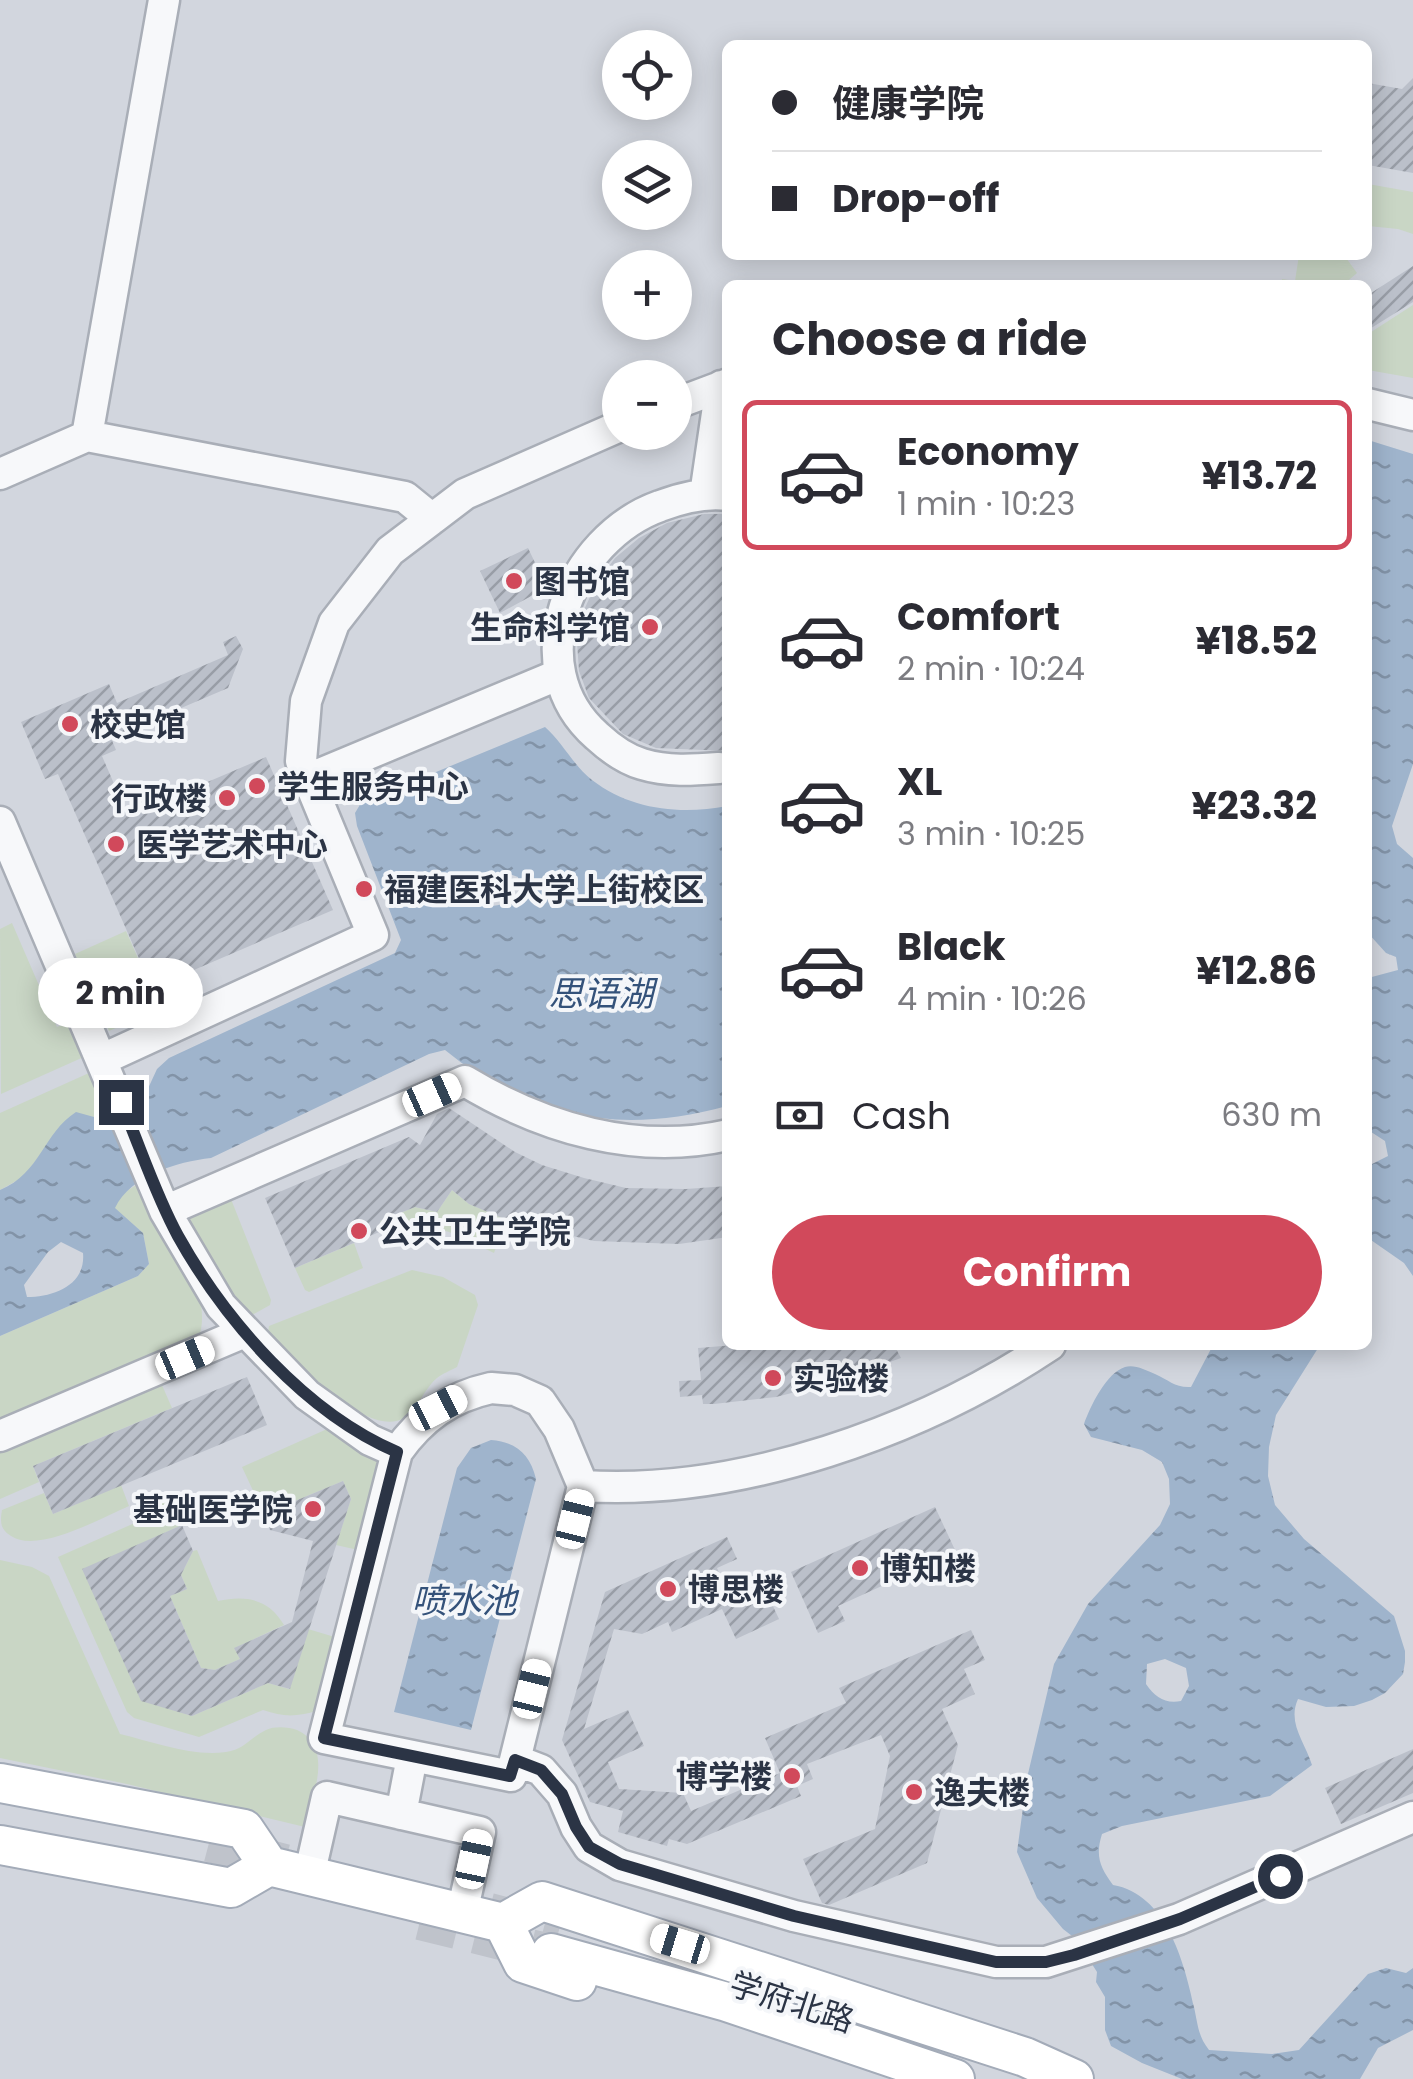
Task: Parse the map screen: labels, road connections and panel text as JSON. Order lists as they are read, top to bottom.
{
  "streets": {
    "main road": ["学府北路"]
  },
  "water": ["思语湖", "喷水池"],
  "places": [
    "图书馆",
    "生命科学馆",
    "校史馆",
    "学生服务中心",
    "行政楼",
    "医学艺术中心",
    "福建医科大学上街校区",
    "公共卫生学院",
    "实验楼",
    "基础医学院",
    "博知楼",
    "博思楼",
    "博学楼",
    "逸夫楼"
  ],
  "page": {
    "map_buttons": ["+", "−"],
    "banner": ["健康学院", "Drop-off"],
    "heading": "Choose a ride",
    "list": [
      {
        "name": "Economy",
        "note": "1 min · 10:23",
        "value": "¥13.72"
      },
      {
        "name": "Comfort",
        "note": "2 min · 10:24",
        "value": "¥18.52"
      },
      {
        "name": "XL",
        "note": "3 min · 10:25",
        "value": "¥23.32"
      },
      {
        "name": "Black",
        "note": "4 min · 10:26",
        "value": "¥12.86"
      }
    ],
    "bubble": "2 min",
    "pay": ["Cash", "630 m"],
    "buttons": "Confirm"
  }
}
